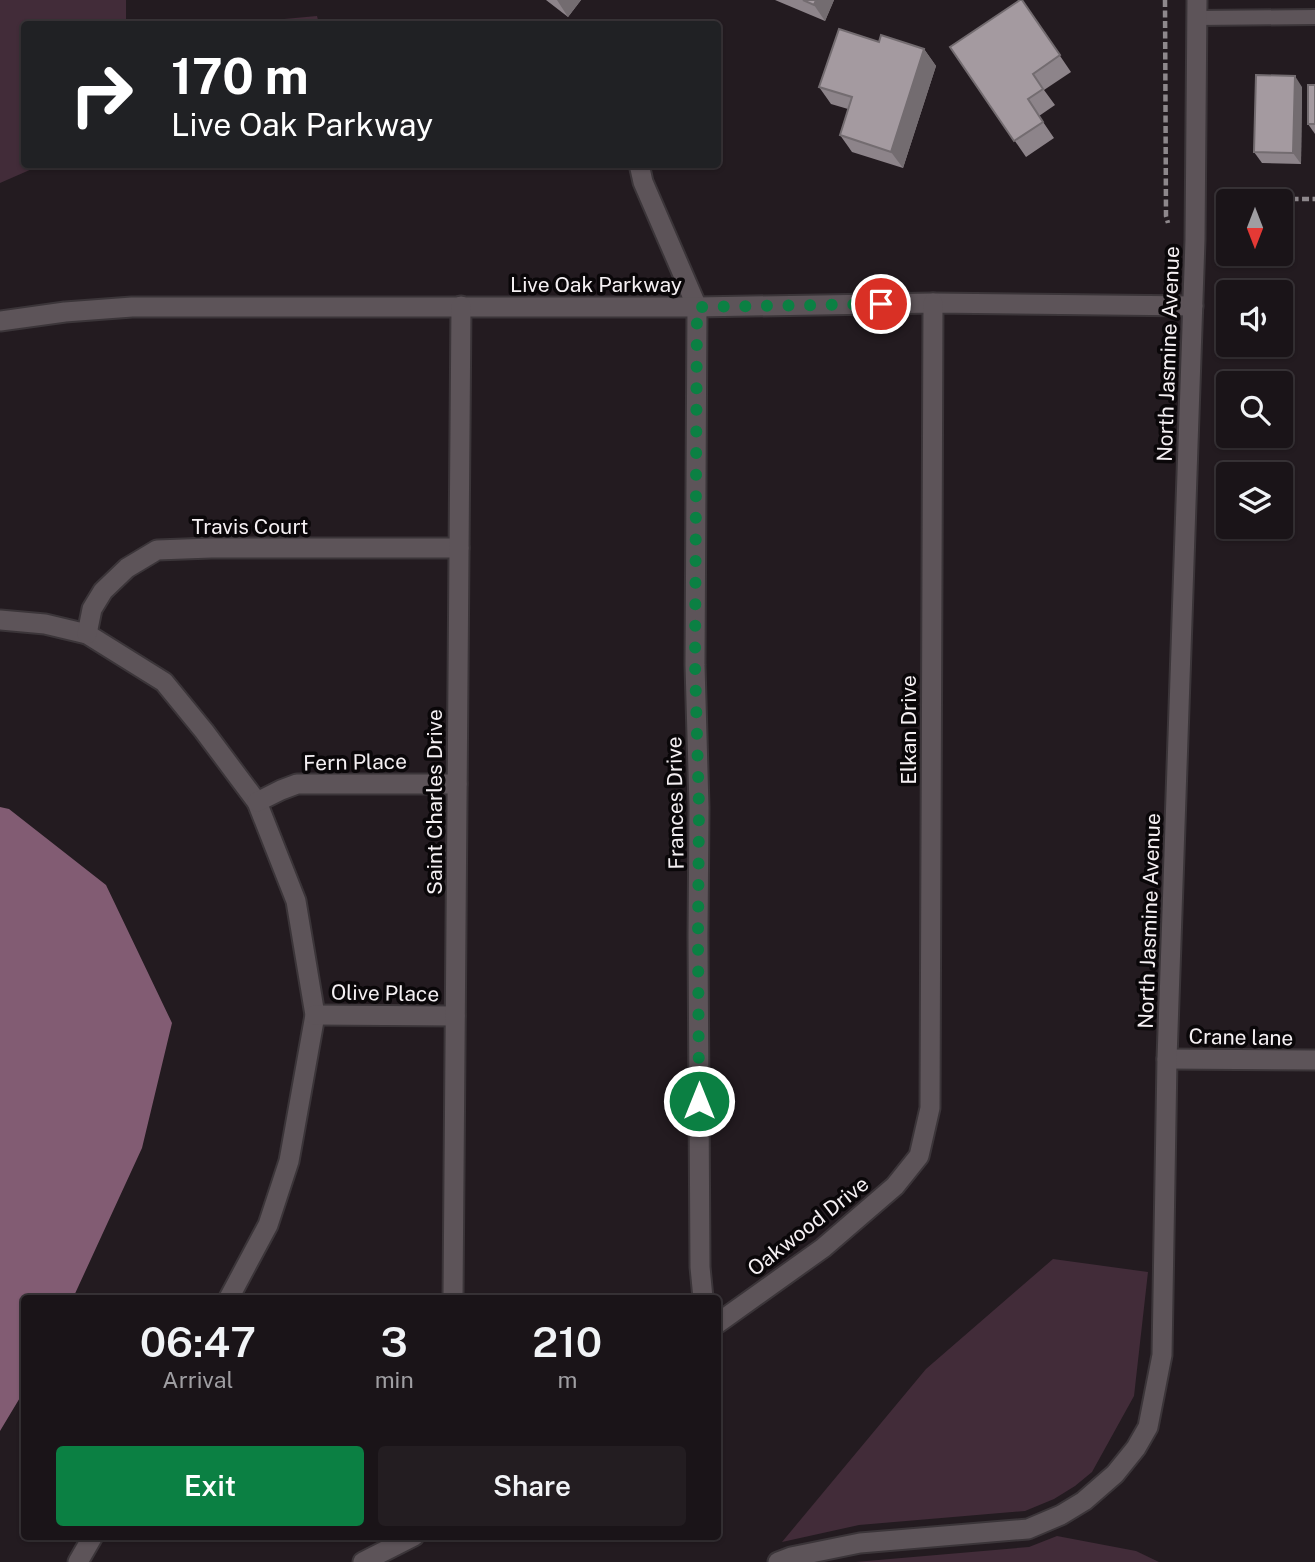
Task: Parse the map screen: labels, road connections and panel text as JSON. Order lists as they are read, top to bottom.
{
  "streets": {
    "street": [
      "Live Oak Parkway",
      "North Jasmine Avenue",
      "Travis Court",
      "Elkan Drive",
      "Fern Place",
      "Saint Charles Drive",
      "Frances Drive",
      "Olive Place",
      "Crane lane",
      "Oakwood Drive"
    ]
  },
  "crossings": [
    ["Live Oak Parkway", "North Jasmine Avenue"],
    ["Live Oak Parkway", "Elkan Drive"],
    ["Live Oak Parkway", "Saint Charles Drive"],
    ["Live Oak Parkway", "Frances Drive"],
    ["North Jasmine Avenue", "Crane lane"],
    ["Travis Court", "Saint Charles Drive"],
    ["Elkan Drive", "Oakwood Drive"],
    ["Fern Place", "Saint Charles Drive"],
    ["Saint Charles Drive", "Olive Place"]
  ],
  "north": "bottom",
  "page": {
    "turn": ["170 m", "Live Oak Parkway"],
    "eta": [
      "06:47",
      "Arrival",
      "3",
      "min",
      "210",
      "m"
    ],
    "buttons": ["Exit", "Share"]
  }
}
